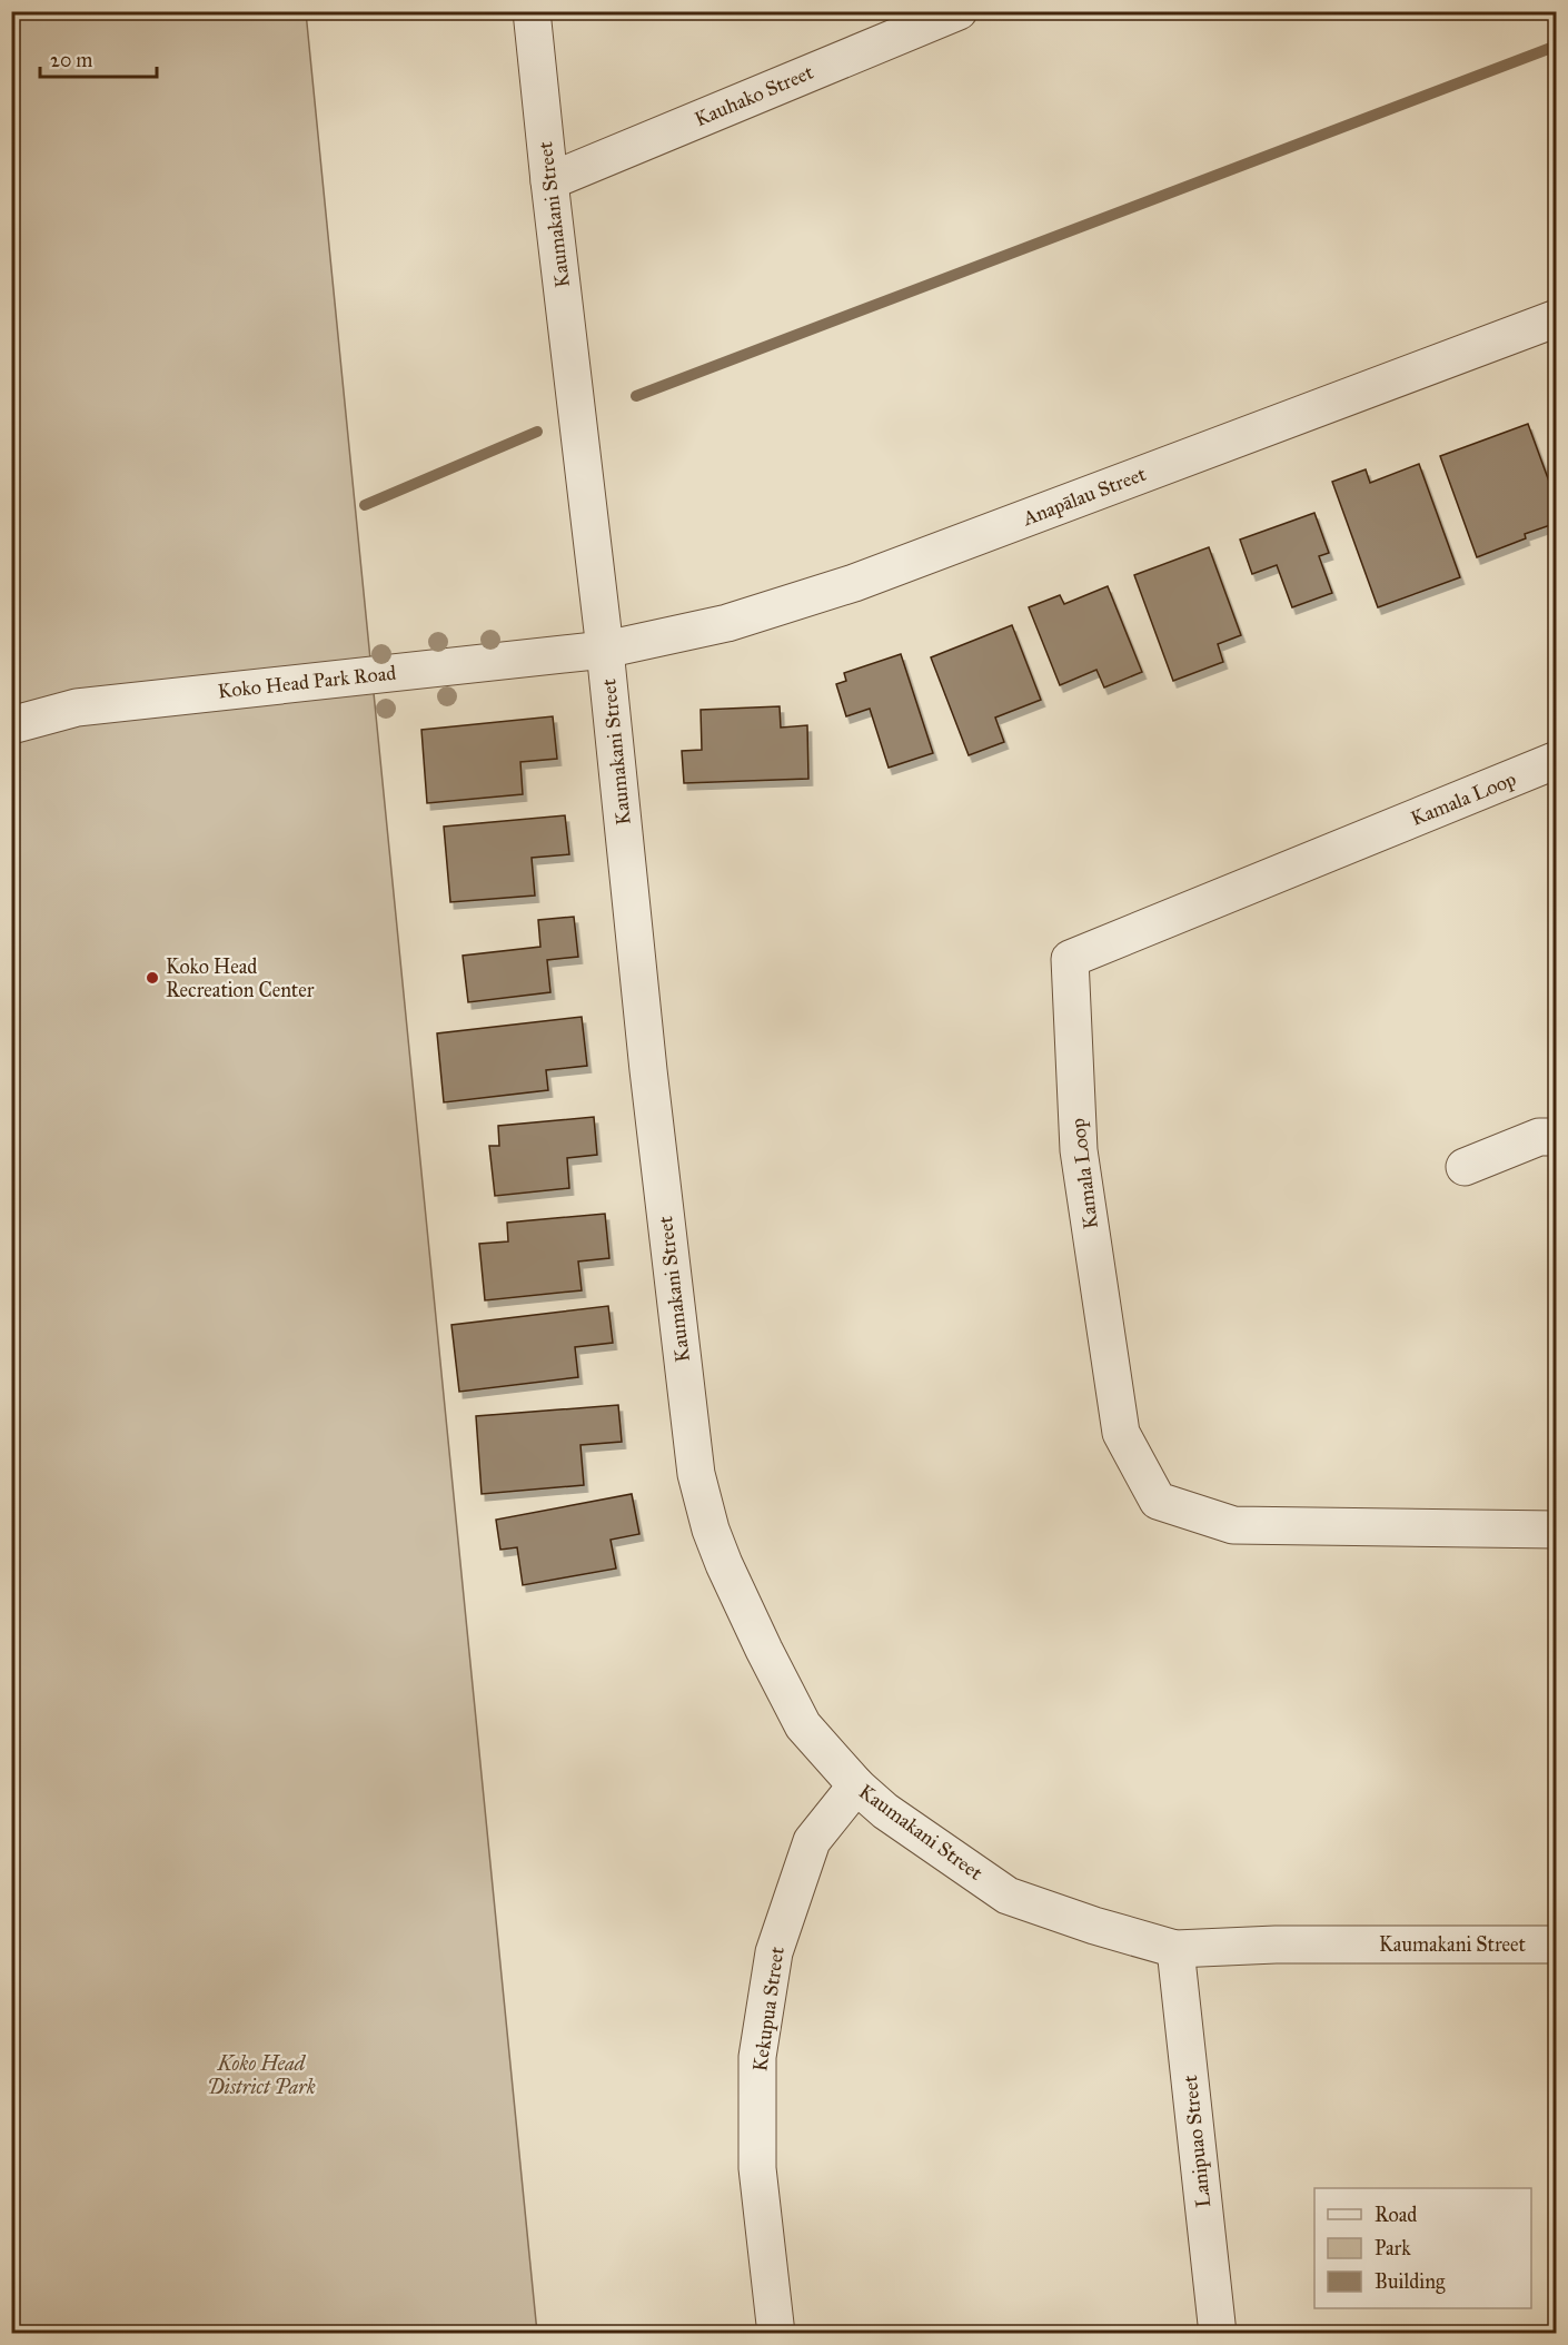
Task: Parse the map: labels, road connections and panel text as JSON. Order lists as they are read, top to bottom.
{
  "streets": {
    "street": [
      "Kauhako Street",
      "Kaumakani Street",
      "Anapālau Street",
      "Koko Head Park Road",
      "Kamala Loop",
      "Kekupua Street",
      "Lanipuao Street"
    ]
  },
  "crossings": [
    ["Kauhako Street", "Kaumakani Street"],
    ["Kaumakani Street", "Anapālau Street"],
    ["Kaumakani Street", "Koko Head Park Road"],
    ["Kaumakani Street", "Kekupua Street"],
    ["Kaumakani Street", "Lanipuao Street"],
    ["Anapālau Street", "Koko Head Park Road"]
  ],
  "parks": ["Koko Head District Park"],
  "places": ["Koko Head Recreation Center"],
  "legend": ["Road", "Park", "Building"],
  "scale_bar": "20 m"
}
